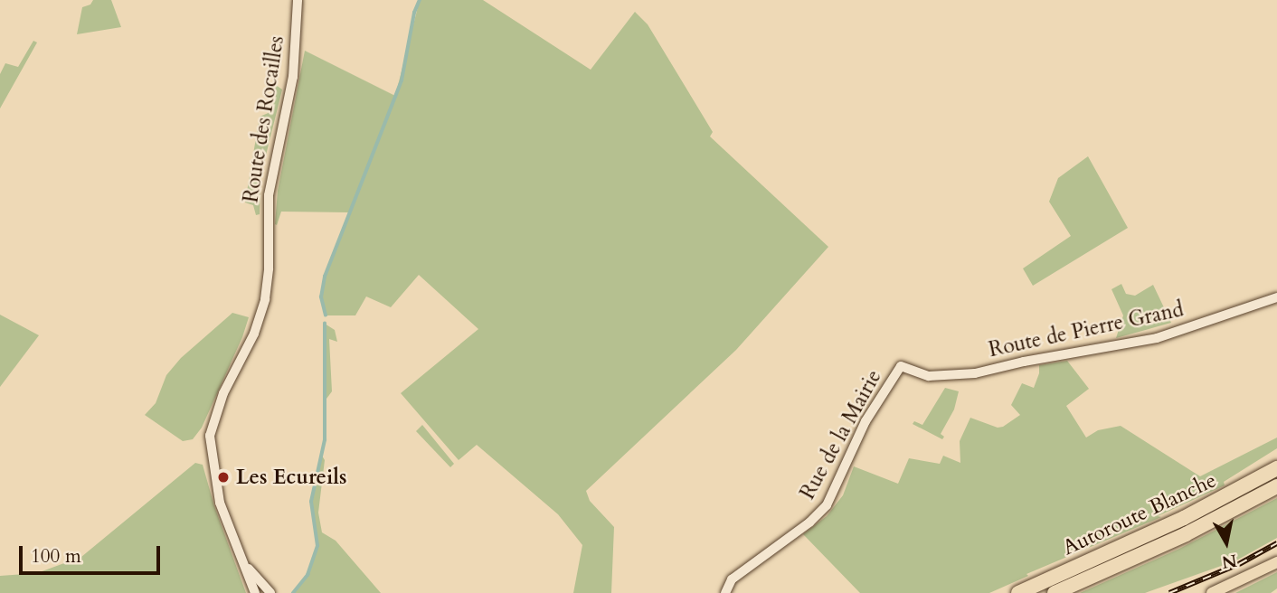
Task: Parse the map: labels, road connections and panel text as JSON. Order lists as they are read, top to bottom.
{
  "streets": {
    "highway": ["Autoroute Blanche"],
    "street": ["Route des Rocailles", "Route de Pierre Grand", "Rue de la Mairie"]
  },
  "crossings": [
    ["Route de Pierre Grand", "Rue de la Mairie"]
  ],
  "places": ["Les Ecureils"],
  "scale_bar": "100 m",
  "north": "bottom"
}
